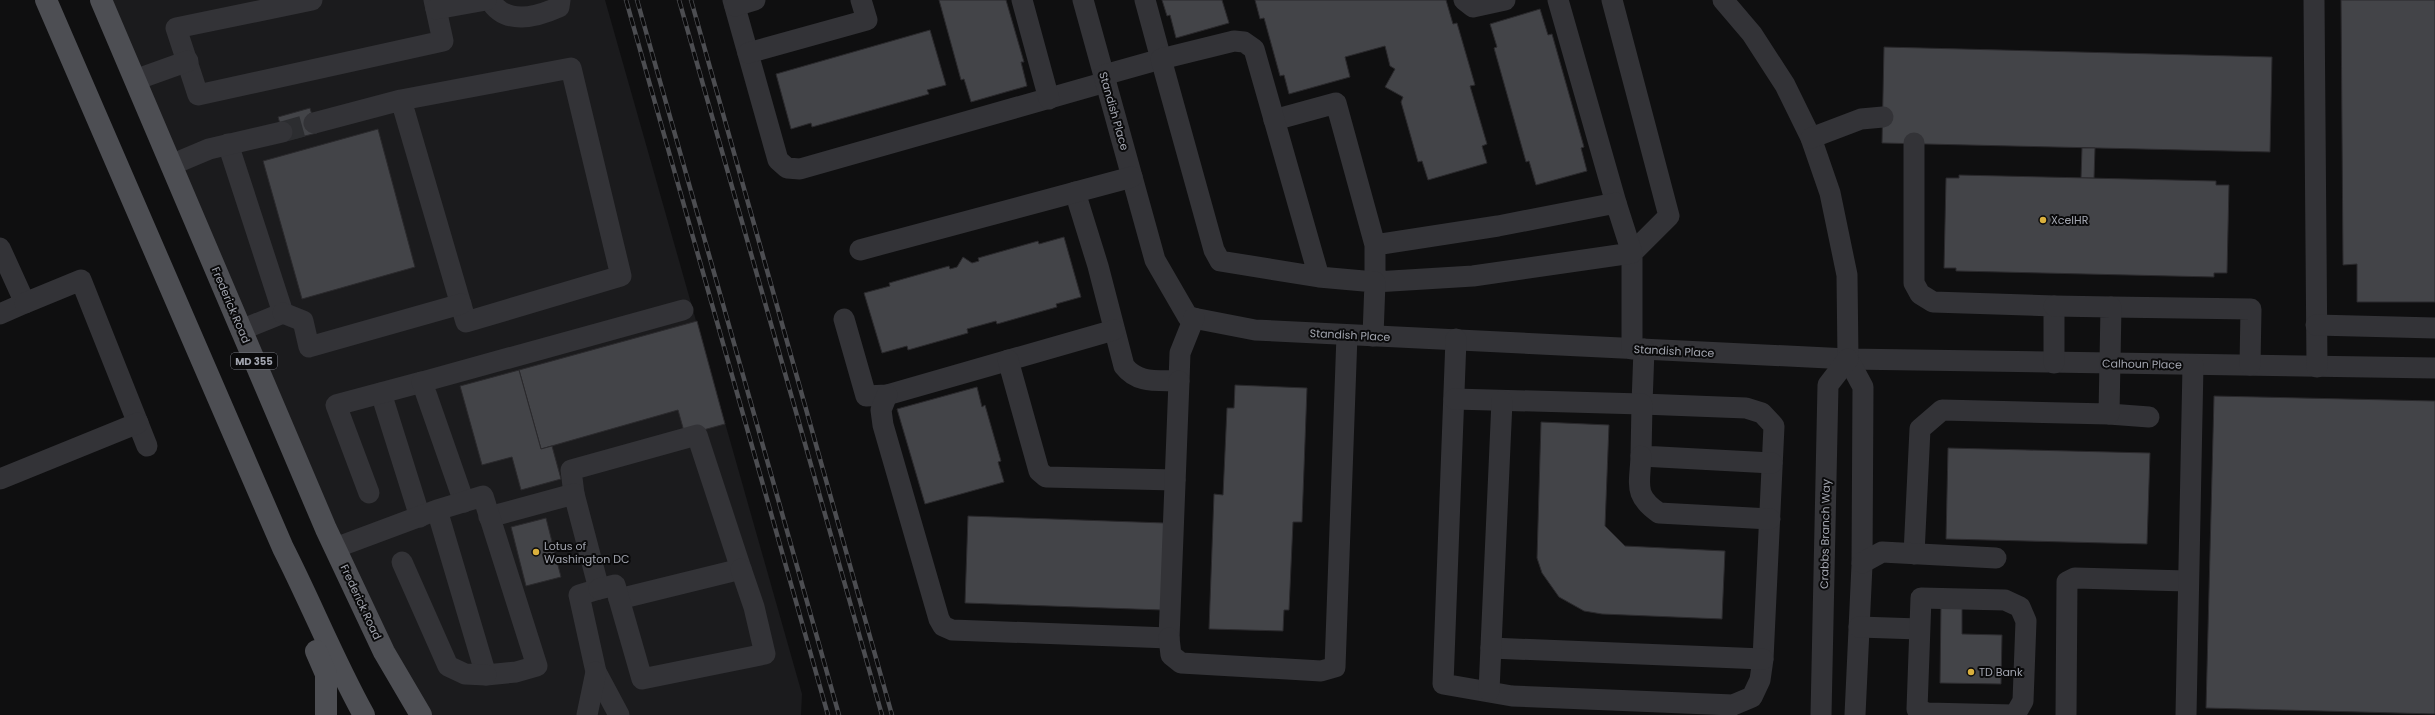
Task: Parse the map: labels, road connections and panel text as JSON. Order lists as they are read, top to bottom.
{
  "streets": {
    "main road": ["Frederick Road", "MD 355"],
    "street": ["Standish Place", "Calhoun Place", "Crabbs Branch Way"]
  },
  "crossings": [
    ["Standish Place", "Calhoun Place"],
    ["Standish Place", "Crabbs Branch Way"],
    ["Calhoun Place", "Crabbs Branch Way"]
  ],
  "places": ["XcelHR", "Lotus of Washington DC", "TD Bank"]
}
